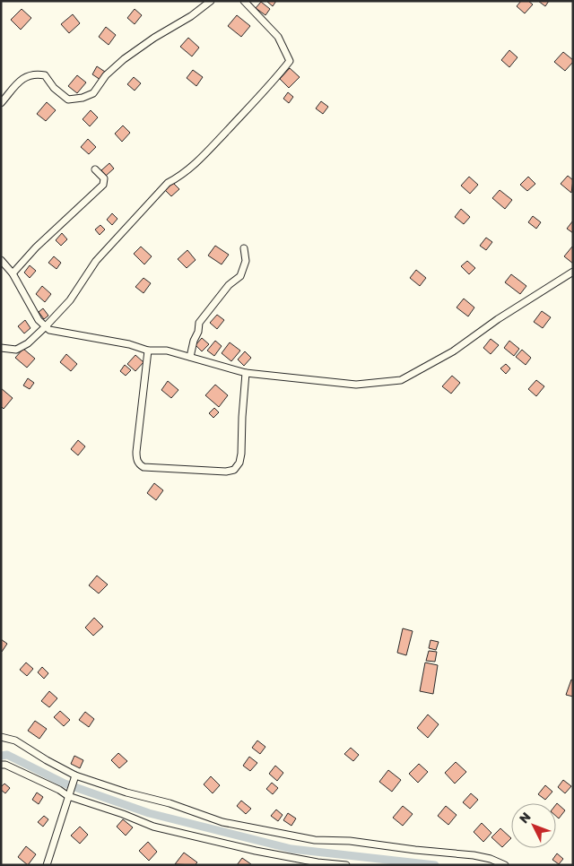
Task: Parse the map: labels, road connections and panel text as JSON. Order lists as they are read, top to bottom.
{
  "north": "top left"
}
